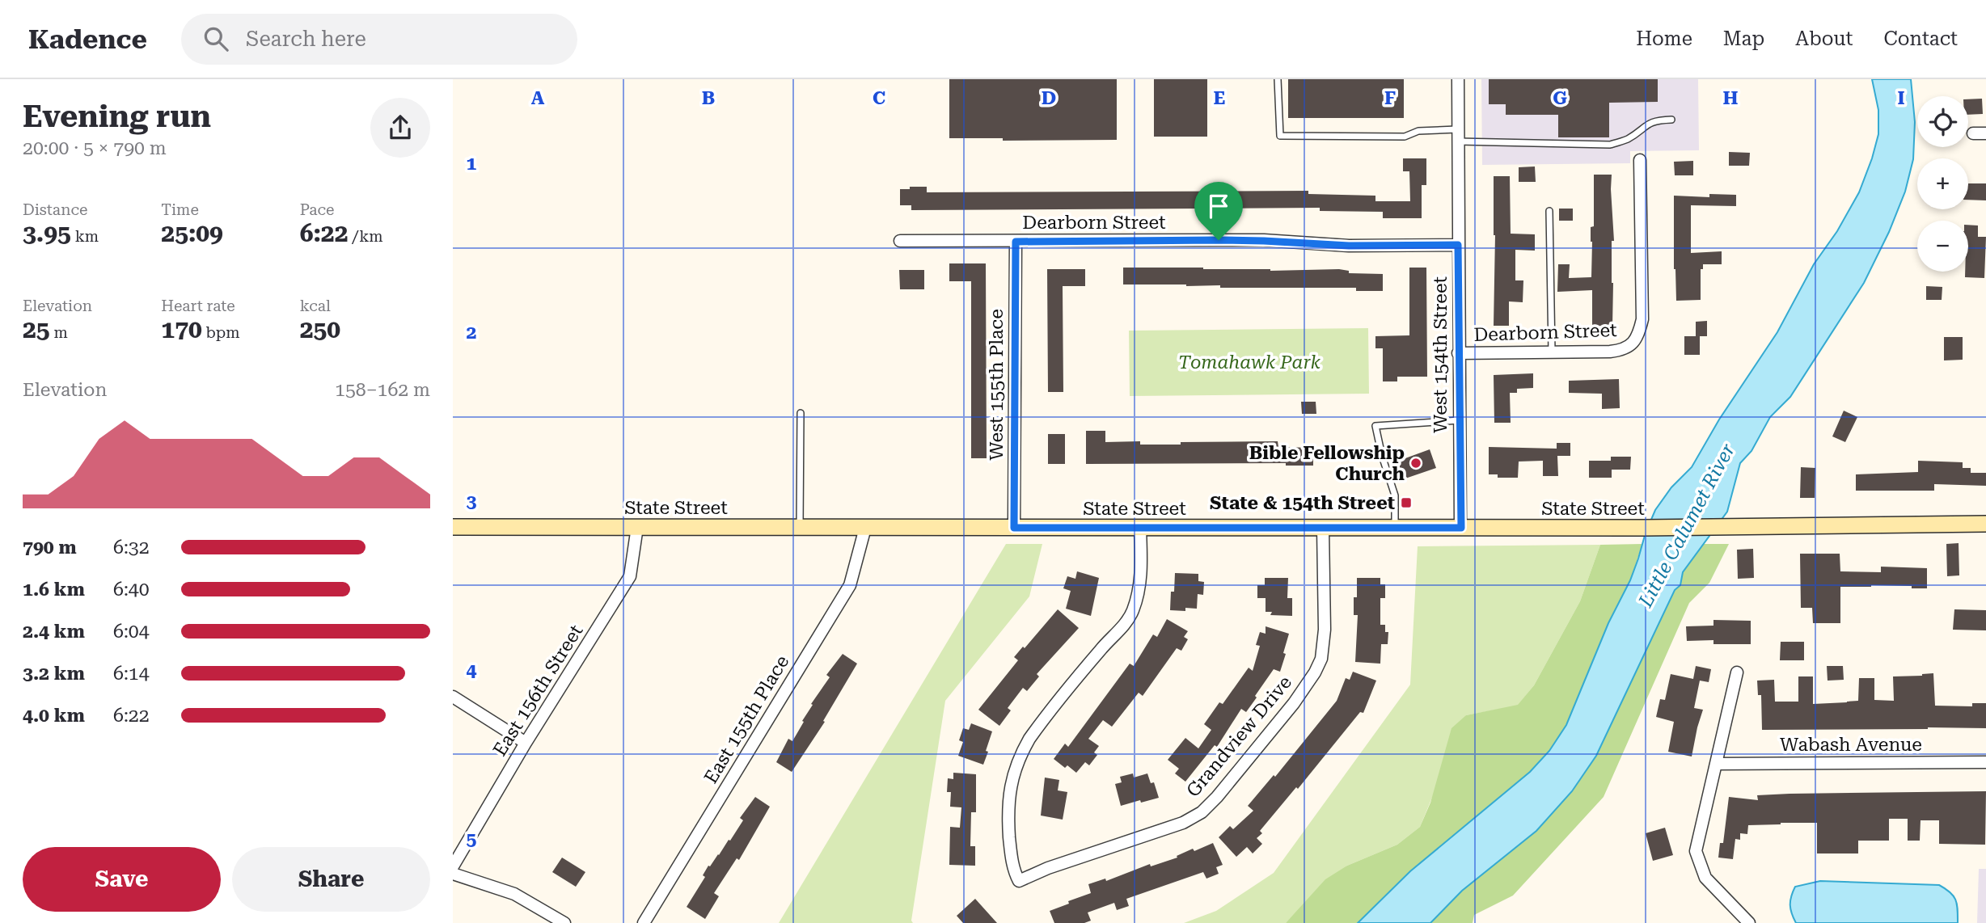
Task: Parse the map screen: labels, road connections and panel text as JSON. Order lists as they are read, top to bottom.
{
  "streets": {
    "main road": ["State Street"],
    "street": [
      "Dearborn Street",
      "West 154th Street",
      "West 155th Place",
      "East 156th Street",
      "East 155th Place",
      "Grandview Drive",
      "Wabash Avenue"
    ]
  },
  "crossings": [
    ["Dearborn Street", "West 154th Street"],
    ["Dearborn Street", "West 155th Place"],
    ["West 154th Street", "State Street"],
    ["West 155th Place", "State Street"],
    ["State Street", "East 156th Street"],
    ["State Street", "East 155th Place"],
    ["State Street", "Grandview Drive"]
  ],
  "water": ["Little Calumet River"],
  "parks": ["Tomahawk Park"],
  "places": {
    "other": ["Bible Fellowship Church"],
    "transit": ["State & 154th Street"]
  },
  "page": {
    "header": "Kadence",
    "search": "Search here",
    "nav": [
      "Home",
      "Map",
      "About",
      "Contact"
    ],
    "heading": ["Evening run", "20:00 · 5 × 790 m"],
    "map_buttons": ["+", "−"],
    "stats": [
      ["Distance", "3.95 km"],
      ["Time", "25:09"],
      ["Pace", "6:22 /km"],
      ["Elevation", "25 m"],
      ["Heart rate", "170 bpm"],
      ["kcal", "250"]
    ],
    "chart": ["Elevation", "158–162 m"],
    "list": [
      {
        "name": "790 m",
        "note": "6:32"
      },
      {
        "name": "1.6 km",
        "note": "6:40"
      },
      {
        "name": "2.4 km",
        "note": "6:04"
      },
      {
        "name": "3.2 km",
        "note": "6:14"
      },
      {
        "name": "4.0 km",
        "note": "6:22"
      }
    ],
    "buttons": ["Save", "Share"]
  },
  "grid": {
    "columns": [
      "A",
      "B",
      "C",
      "D",
      "E",
      "F",
      "G",
      "H",
      "I"
    ],
    "rows": [
      "1",
      "2",
      "3",
      "4",
      "5"
    ]
  }
}
